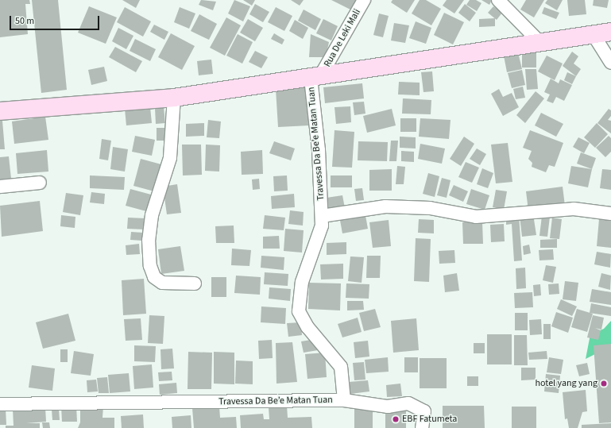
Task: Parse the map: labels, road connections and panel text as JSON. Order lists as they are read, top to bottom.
{
  "streets": {
    "street": ["Rua De Leki Mali", "Travessa Da Be’e Matan Tuan"]
  },
  "crossings": [
    ["Rua De Leki Mali", "Travessa Da Be’e Matan Tuan"]
  ],
  "places": ["hotel yang yang", "EBF Fatumeta"],
  "scale_bar": "50 m"
}
